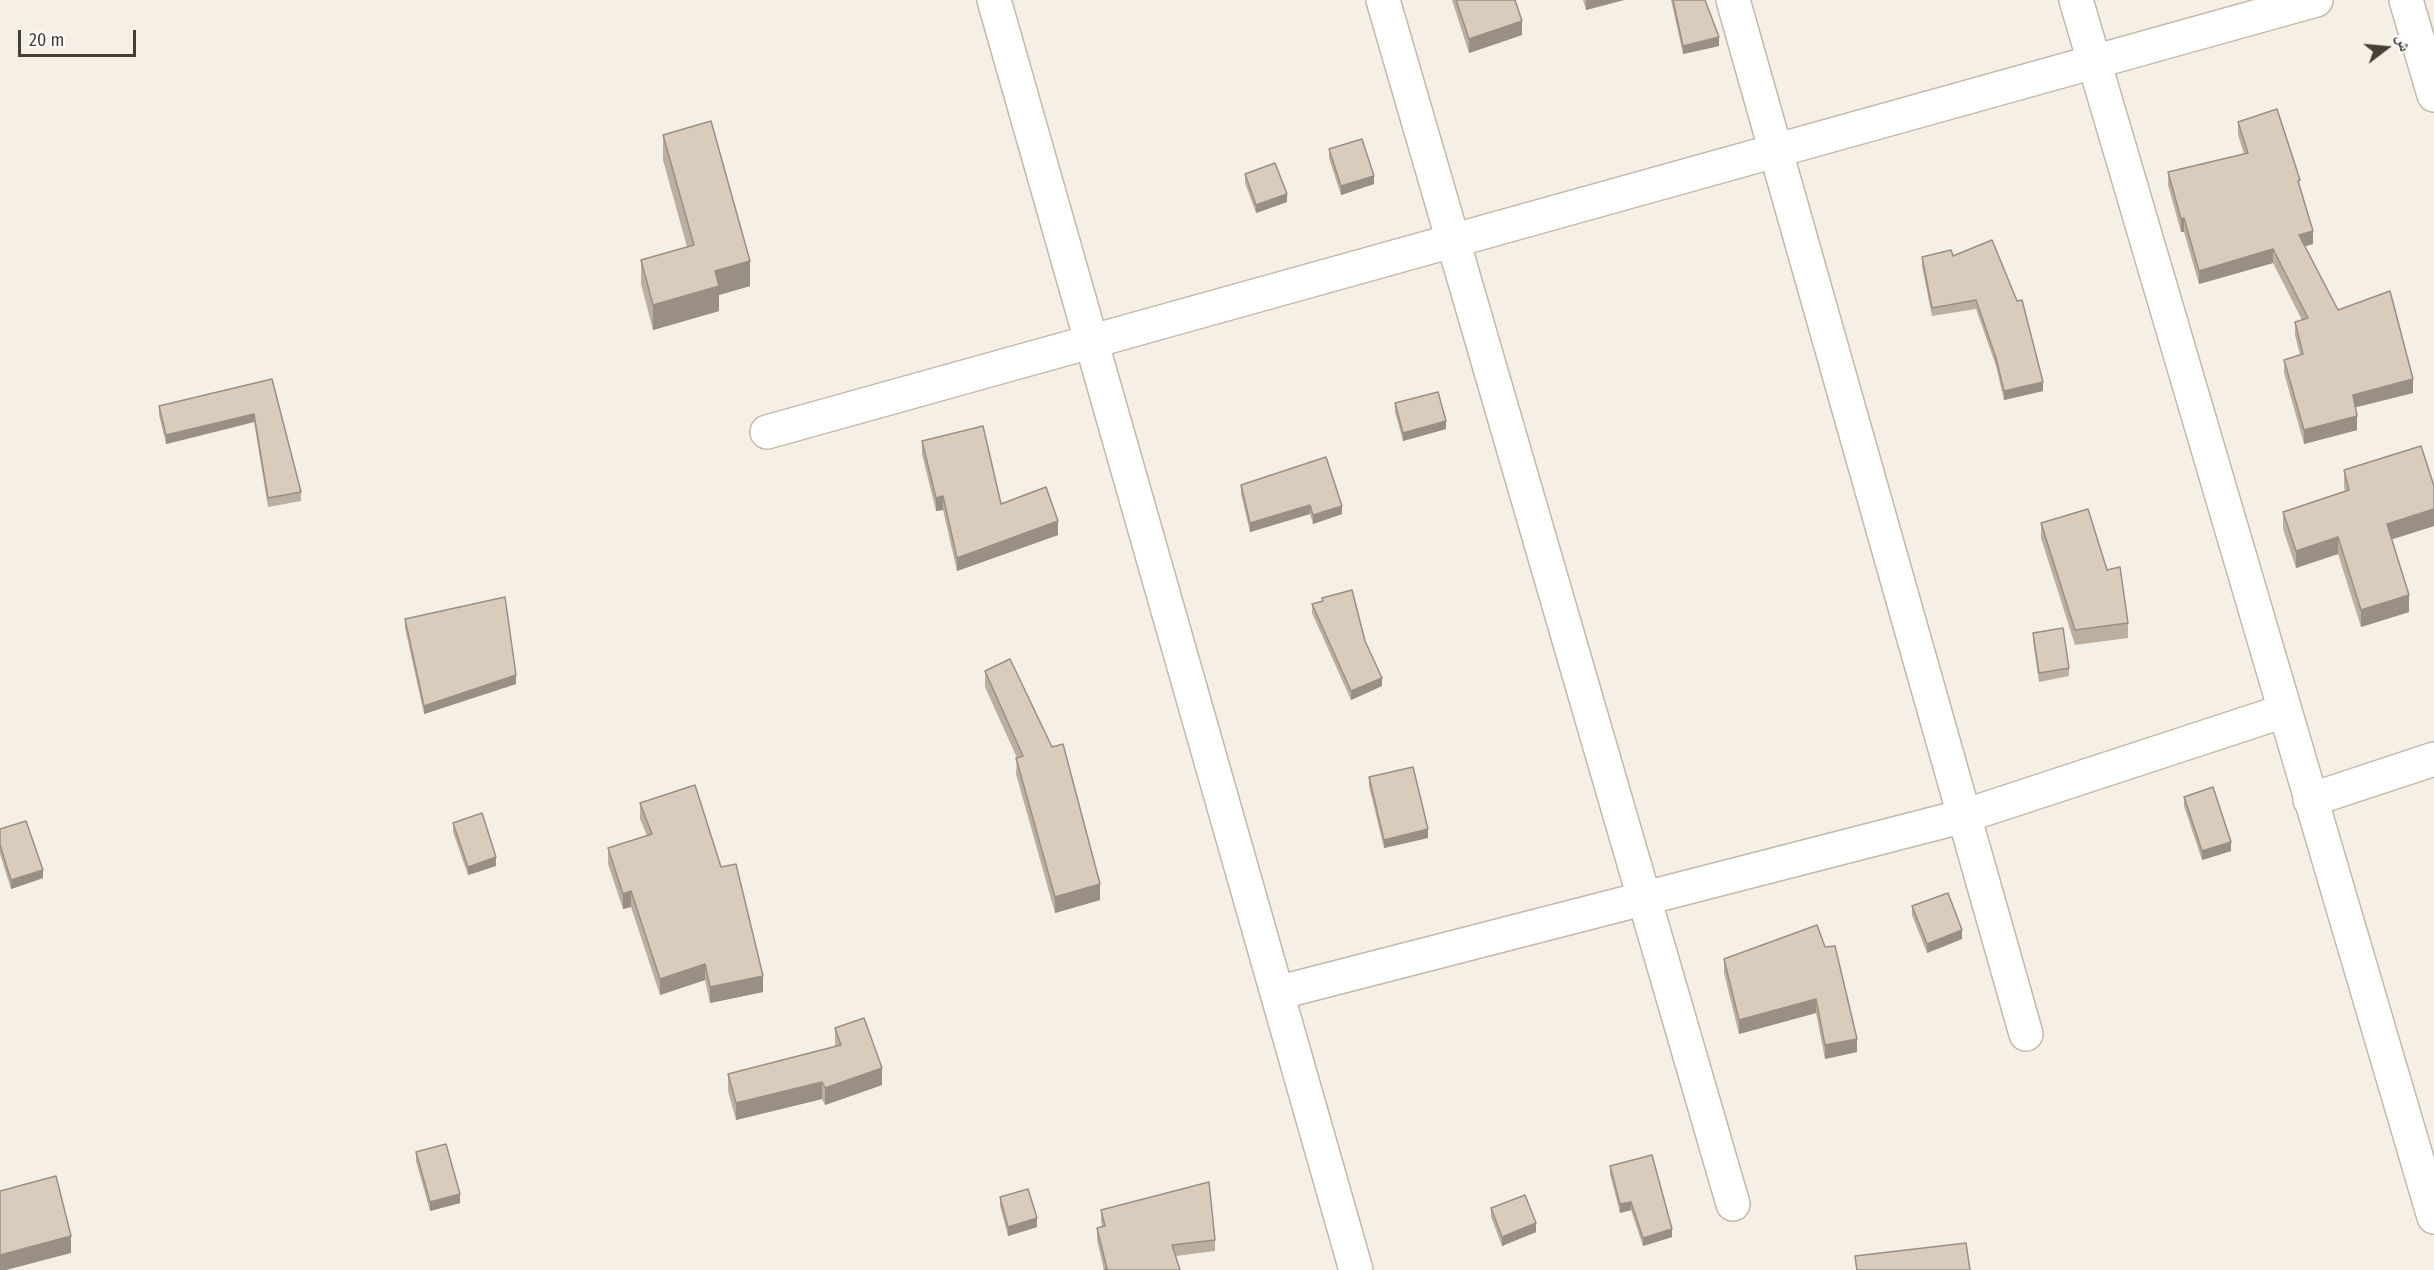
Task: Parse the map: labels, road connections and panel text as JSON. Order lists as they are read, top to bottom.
{
  "scale_bar": "20 m",
  "north": "right"
}
